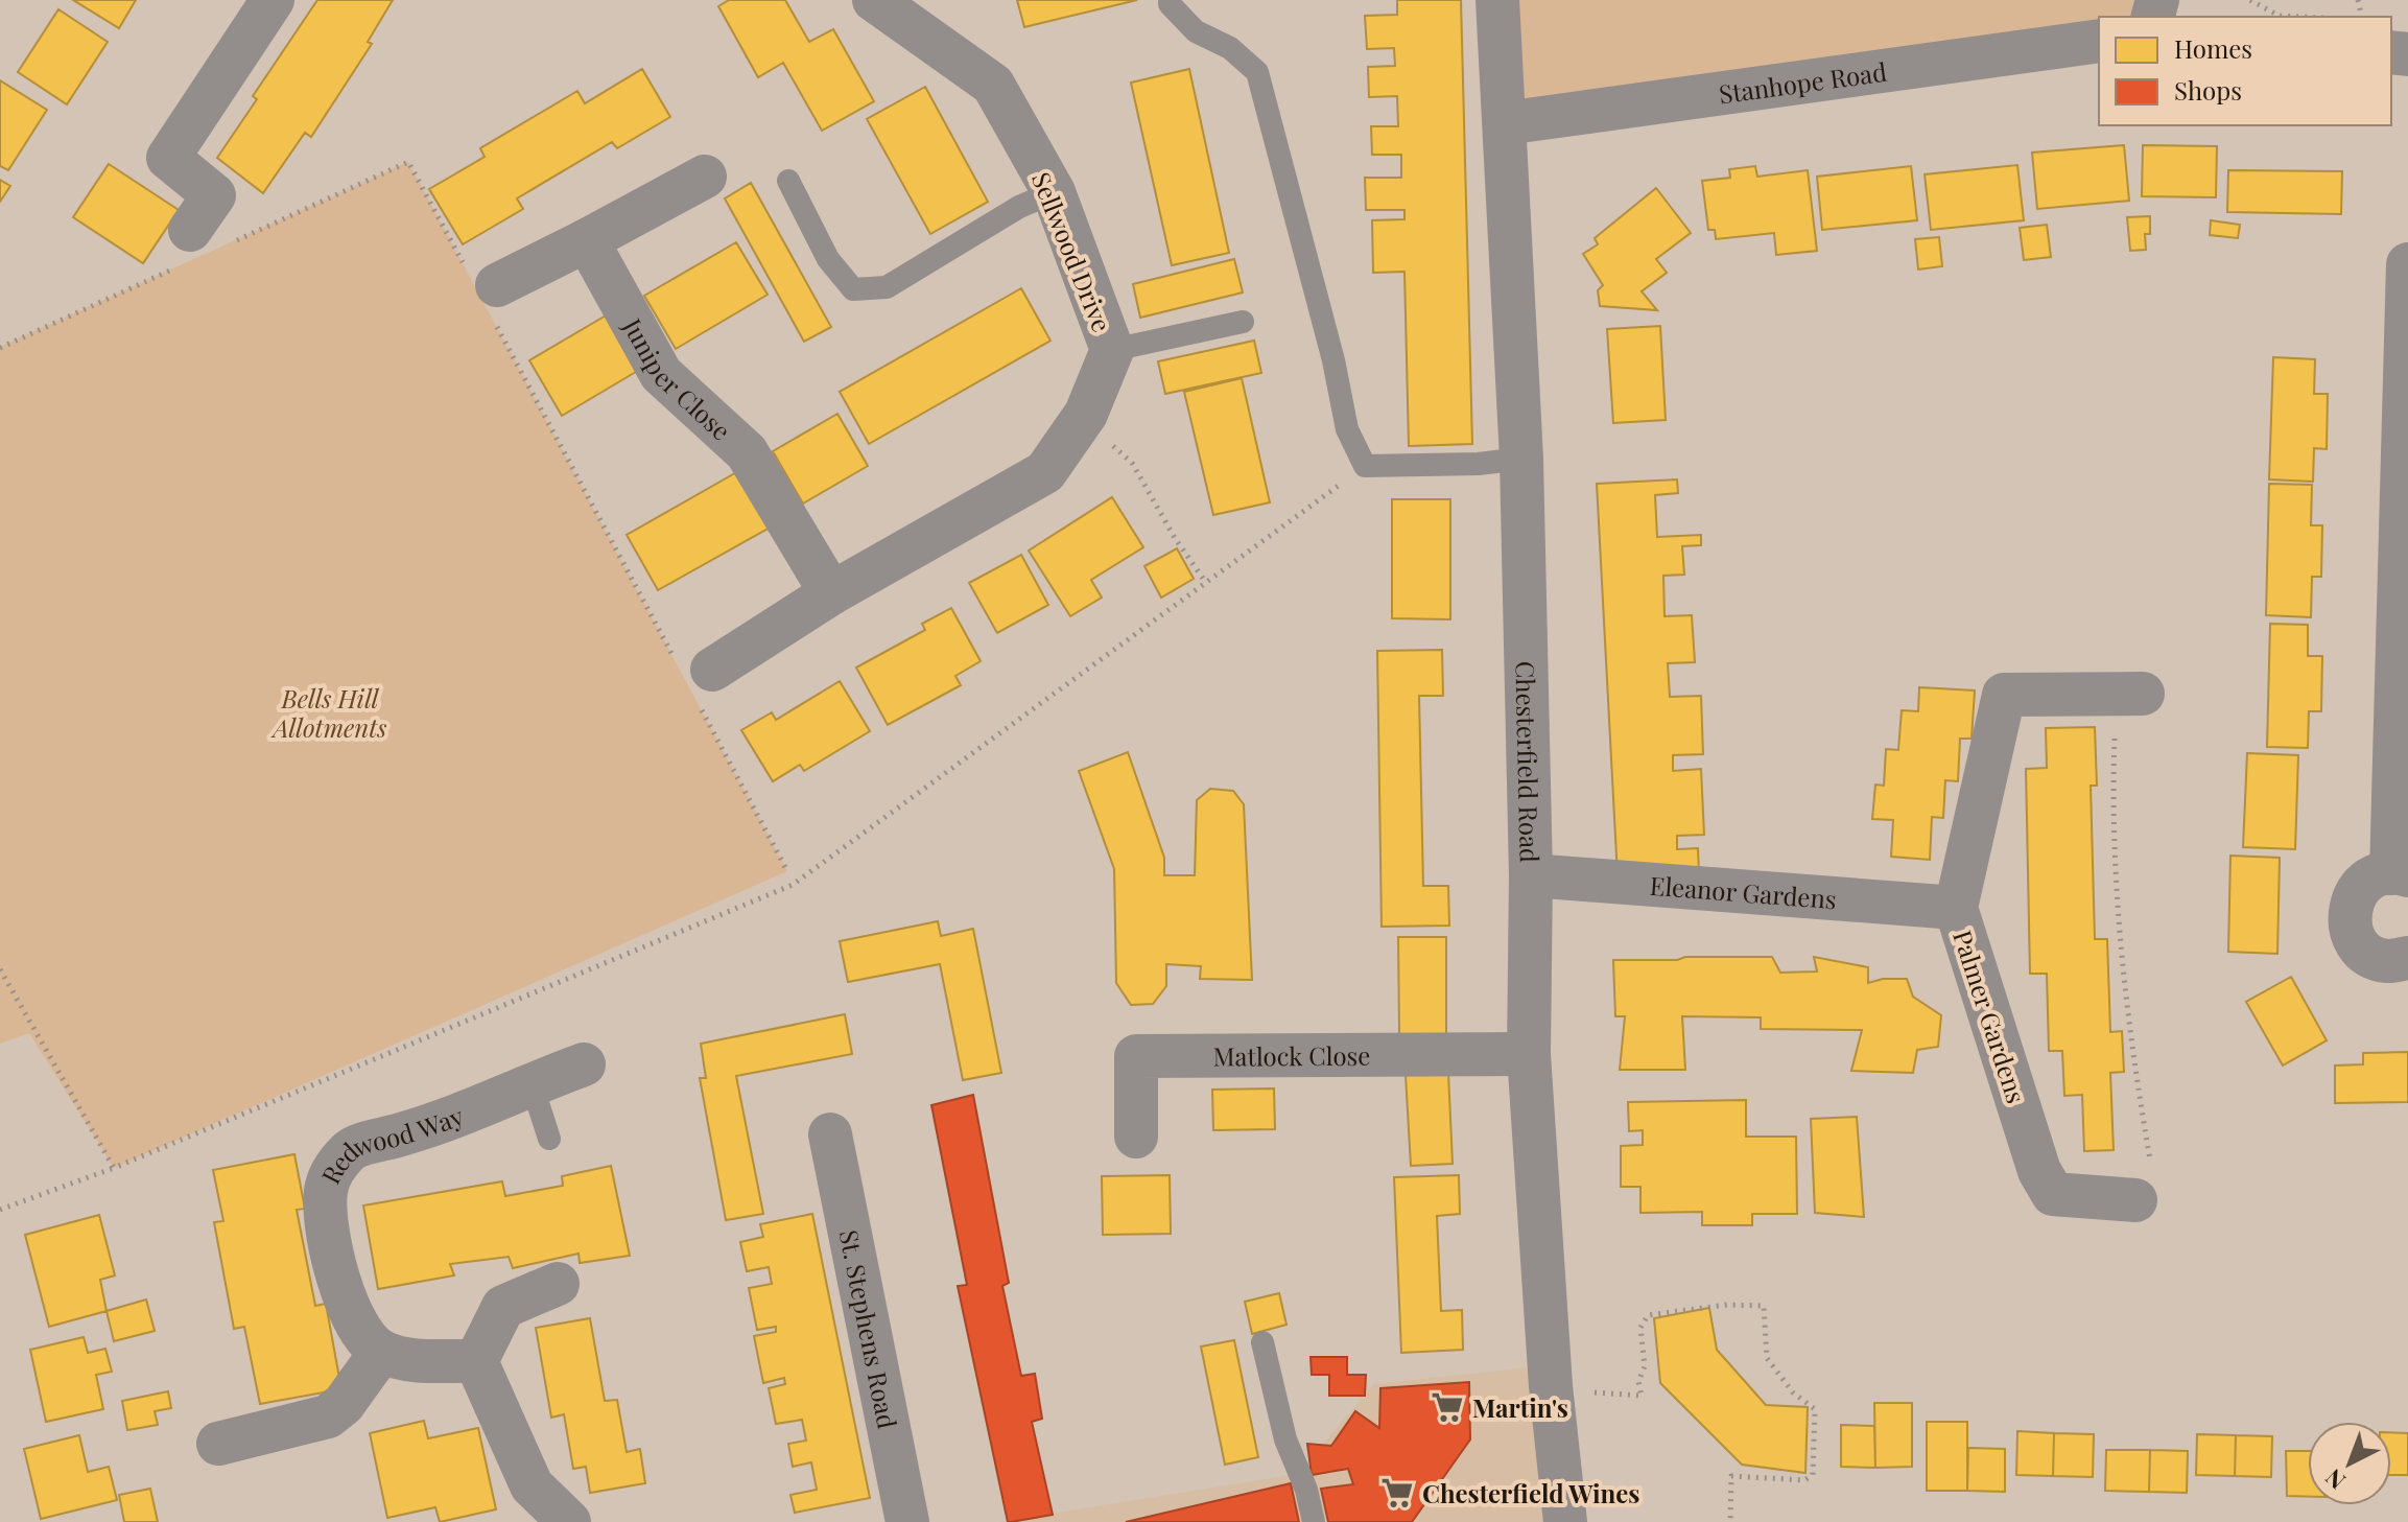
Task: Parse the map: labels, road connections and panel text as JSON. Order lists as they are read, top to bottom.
{
  "streets": {
    "street": [
      "Stanhope Road",
      "Sellwood Drive",
      "Juniper Close",
      "Chesterfield Road",
      "Eleanor Gardens",
      "Palmer Gardens",
      "Matlock Close",
      "Redwood Way",
      "St. Stephens Road"
    ]
  },
  "crossings": [
    ["Stanhope Road", "Chesterfield Road"],
    ["Sellwood Drive", "Juniper Close"],
    ["Chesterfield Road", "Eleanor Gardens"],
    ["Chesterfield Road", "Matlock Close"],
    ["Eleanor Gardens", "Palmer Gardens"]
  ],
  "parks": ["Bells Hill Allotments"],
  "places": {
    "supermarket": ["Martin's", "Chesterfield Wines"]
  },
  "legend": ["Homes", "Shops"],
  "north": "bottom left"
}
